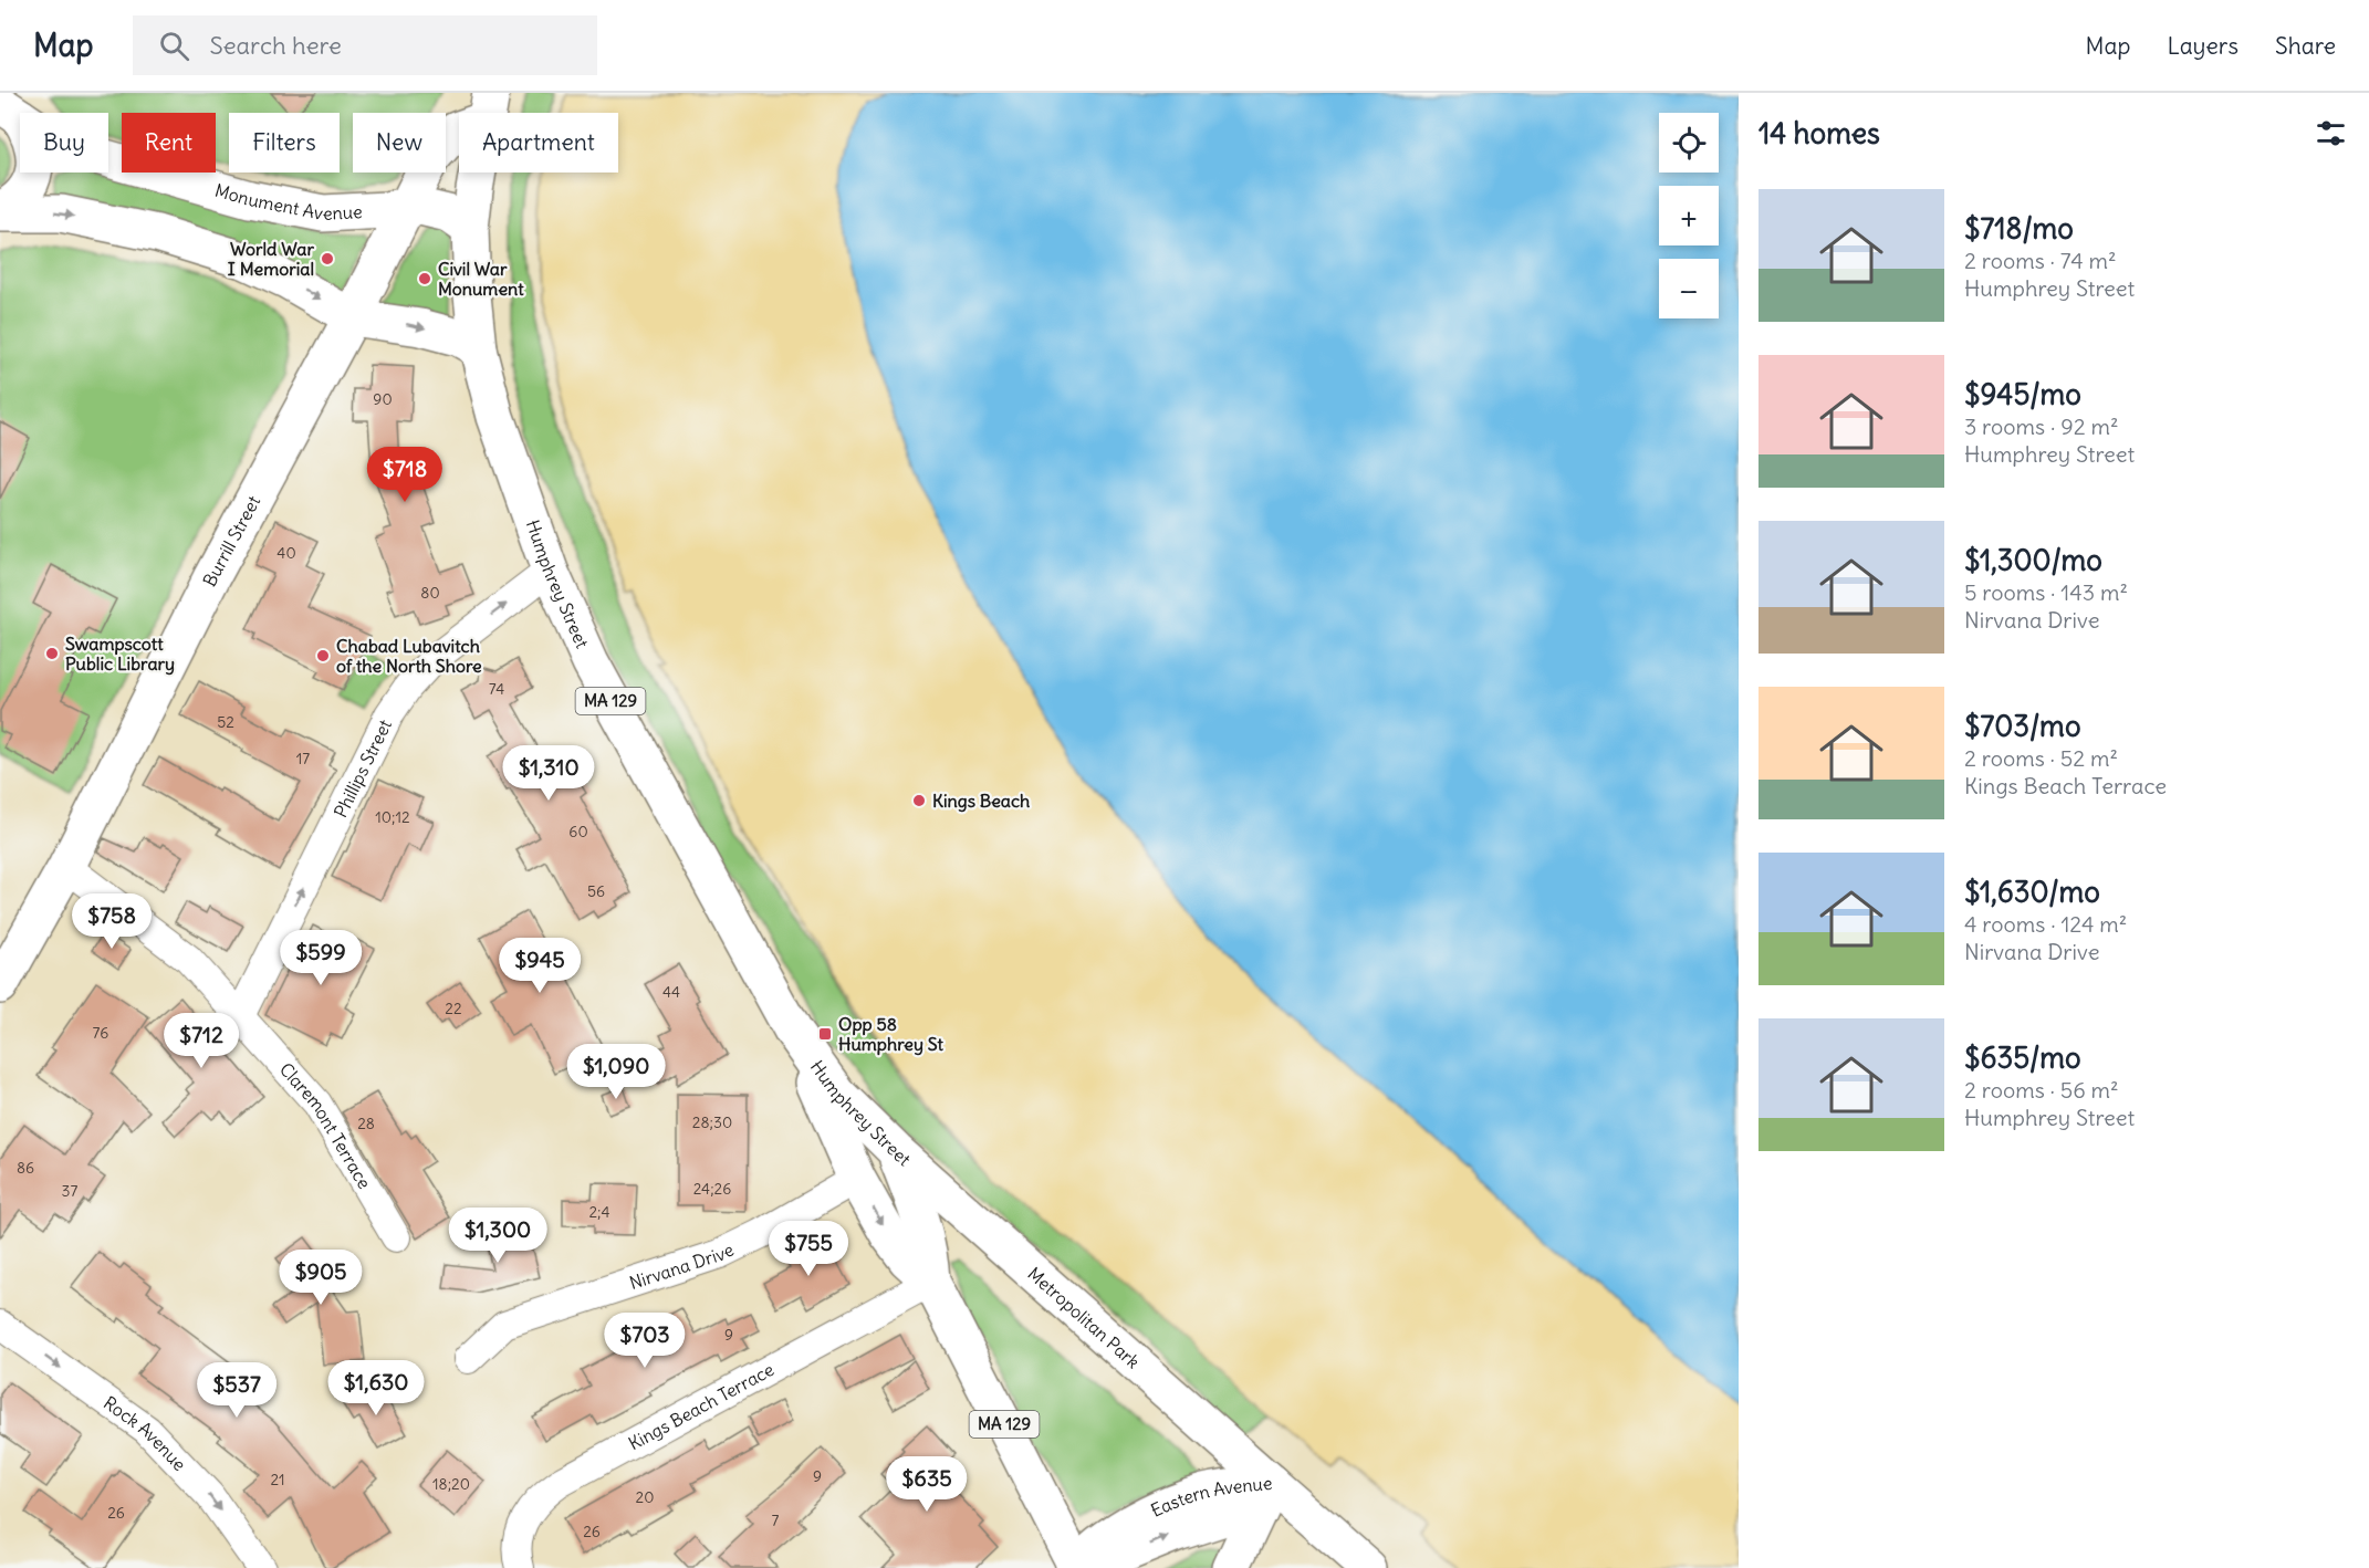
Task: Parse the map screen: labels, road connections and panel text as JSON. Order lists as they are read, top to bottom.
{
  "streets": {
    "main road": [
      "Monument Avenue",
      "Burrill Street",
      "Humphrey Street",
      "MA 129",
      "Metropolitan Park",
      "Eastern Avenue"
    ],
    "street": [
      "Phillips Street",
      "Claremont Terrace",
      "Nirvana Drive",
      "Kings Beach Terrace",
      "Rock Avenue"
    ]
  },
  "crossings": [
    ["Monument Avenue", "Burrill Street"],
    ["Monument Avenue", "Humphrey Street"],
    ["Burrill Street", "Humphrey Street"],
    ["Burrill Street", "Claremont Terrace"],
    ["Humphrey Street", "Phillips Street"],
    ["Humphrey Street", "Nirvana Drive"],
    ["Humphrey Street", "Metropolitan Park"],
    ["Humphrey Street", "Kings Beach Terrace"],
    ["Humphrey Street", "Eastern Avenue"],
    ["Phillips Street", "Claremont Terrace"],
    ["Metropolitan Park", "Eastern Avenue"]
  ],
  "one_way": ["Phillips Street", "Rock Avenue"],
  "places": {
    "other": [
      "World War I Memorial",
      "Civil War Monument",
      "Swampscott Public Library",
      "Chabad Lubavitch of the North Shore",
      "Kings Beach"
    ],
    "transit": ["Opp 58 Humphrey St"]
  },
  "house_numbers": [
    "90",
    "40",
    "80",
    "74",
    "52",
    "17",
    "10;12",
    "60",
    "56",
    "44",
    "22",
    "76",
    "28;30",
    "28",
    "86",
    "24;26",
    "37",
    "2;4",
    "9",
    "9",
    "21",
    "18;20",
    "20",
    "26",
    "7",
    "26"
  ],
  "page": {
    "header": "Map",
    "search": "Search here",
    "nav": ["Map", "Layers", "Share"],
    "heading": "14 homes",
    "map_buttons": ["+", "−"],
    "chip": [
      "Buy",
      "Rent",
      "Filters",
      "New",
      "Apartment"
    ],
    "list": [
      {
        "name": "$718/mo",
        "note": "2 rooms · 74 m² · Humphrey Street"
      },
      {
        "name": "$945/mo",
        "note": "3 rooms · 92 m² · Humphrey Street"
      },
      {
        "name": "$1,300/mo",
        "note": "5 rooms · 143 m² · Nirvana Drive"
      },
      {
        "name": "$703/mo",
        "note": "2 rooms · 52 m² · Kings Beach Terrace"
      },
      {
        "name": "$1,630/mo",
        "note": "4 rooms · 124 m² · Nirvana Drive"
      },
      {
        "name": "$635/mo",
        "note": "2 rooms · 56 m² · Humphrey Street"
      }
    ],
    "price": [
      "$718",
      "$1,310",
      "$758",
      "$599",
      "$945",
      "$712",
      "$1,090",
      "$1,300",
      "$755",
      "$905",
      "$703",
      "$1,630",
      "$537",
      "$635"
    ]
  }
}
